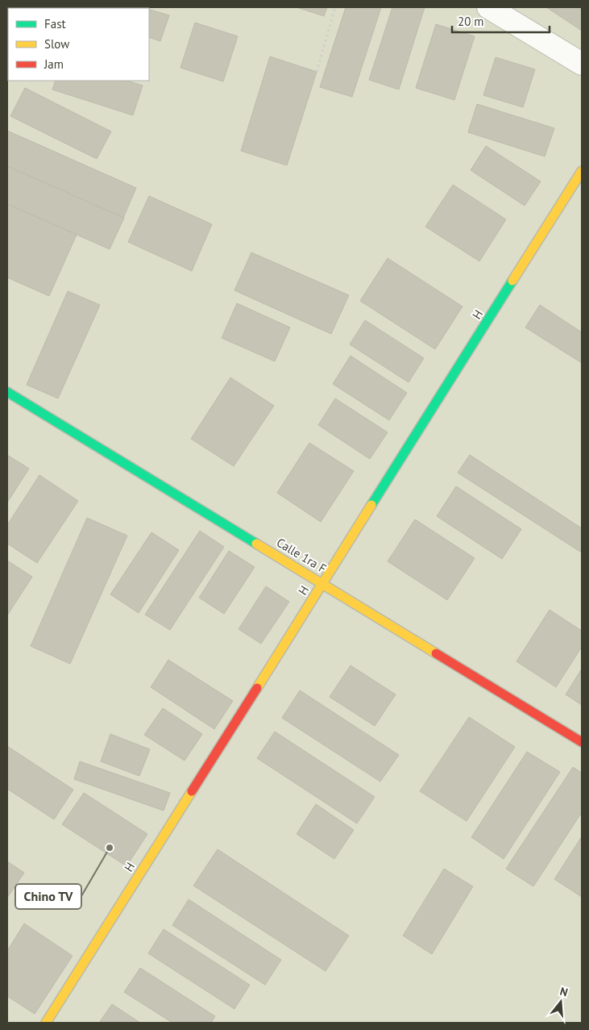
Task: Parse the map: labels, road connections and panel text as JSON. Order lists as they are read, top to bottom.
{
  "streets": {
    "street": ["H", "Calle 1ra F"]
  },
  "crossings": [
    ["H", "Calle 1ra F"]
  ],
  "places": ["Chino TV"],
  "legend": ["Fast", "Slow", "Jam"],
  "scale_bar": "20 m",
  "north": "top"
}
